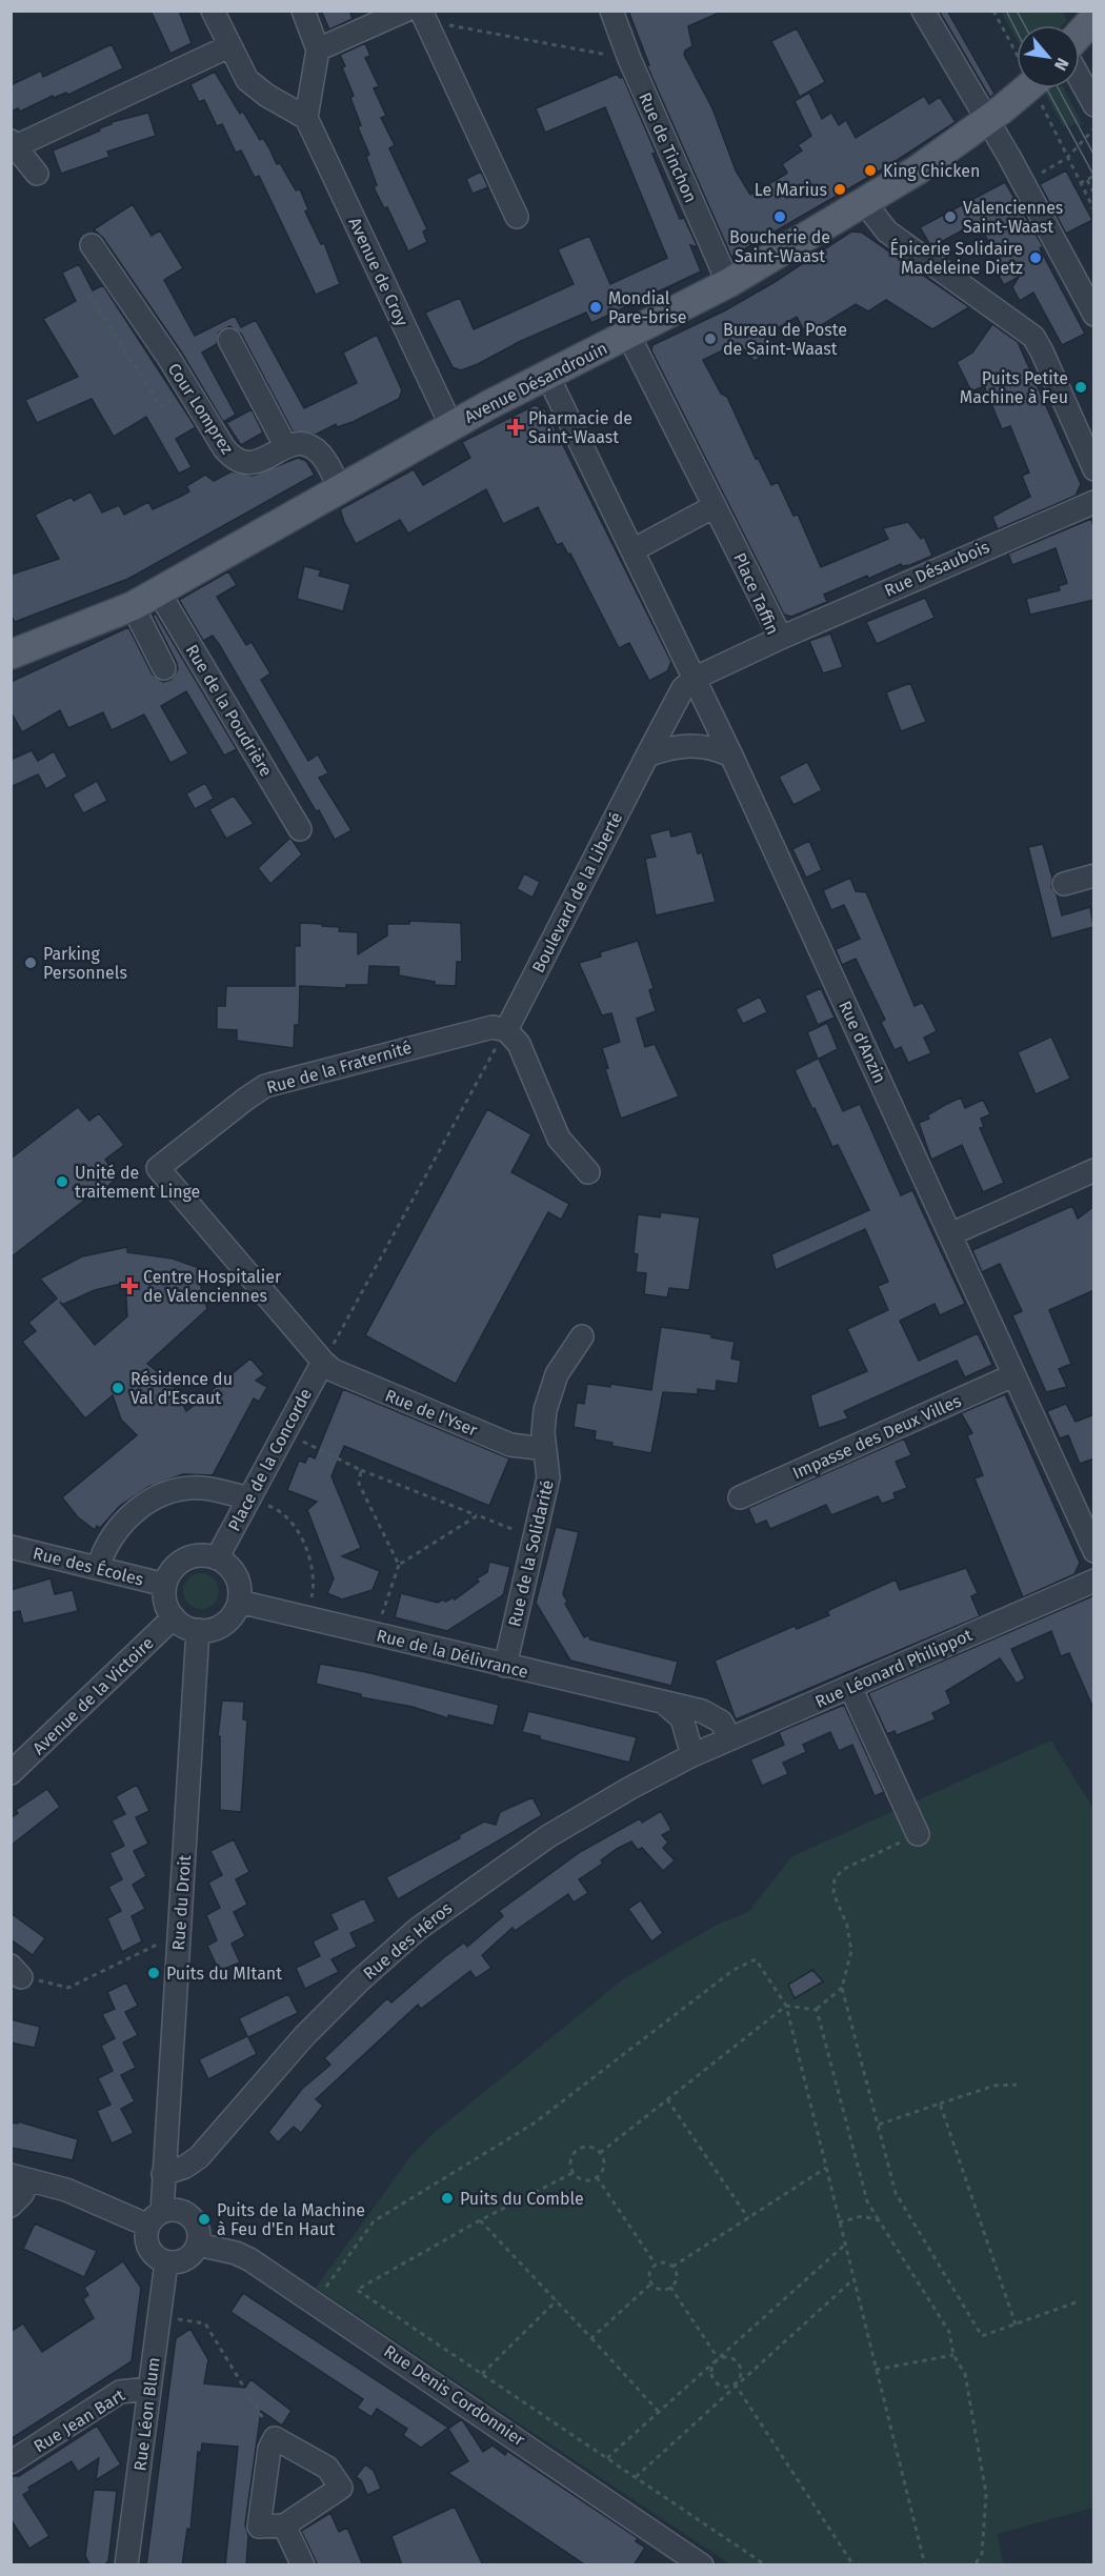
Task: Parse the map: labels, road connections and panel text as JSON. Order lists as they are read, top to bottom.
{
  "streets": {
    "main road": ["Avenue Désandrouin"],
    "street": [
      "Rue de Tinchon",
      "Avenue de Croy",
      "Cour Lomprez",
      "Rue Désaubois",
      "Place Taffin",
      "Rue de la Poudrière",
      "Boulevard de la Liberté",
      "Rue d'Anzin",
      "Rue de la Fraternité",
      "Rue de l'Yser",
      "Impasse des Deux Villes",
      "Place de la Concorde",
      "Rue de la Solidarité",
      "Rue des Écoles",
      "Rue de la Délivrance",
      "Rue Léonard Philippot",
      "Avenue de la Victoire",
      "Rue du Droit",
      "Rue des Héros",
      "Rue Denis Cordonnier",
      "Rue Léon Blum",
      "Rue Jean Bart"
    ]
  },
  "crossings": [
    ["Rue de Tinchon", "Avenue Désandrouin"],
    ["Avenue de Croy", "Avenue Désandrouin"],
    ["Avenue Désandrouin", "Place Taffin"],
    ["Avenue Désandrouin", "Rue de la Poudrière"],
    ["Rue Désaubois", "Place Taffin"],
    ["Place Taffin", "Boulevard de la Liberté"],
    ["Place Taffin", "Rue d'Anzin"],
    ["Boulevard de la Liberté", "Rue d'Anzin"],
    ["Boulevard de la Liberté", "Rue de la Fraternité"],
    ["Rue d'Anzin", "Impasse des Deux Villes"],
    ["Rue de la Fraternité", "Rue de l'Yser"],
    ["Rue de l'Yser", "Place de la Concorde"],
    ["Rue de l'Yser", "Rue de la Solidarité"],
    ["Place de la Concorde", "Rue des Écoles"],
    ["Place de la Concorde", "Rue de la Délivrance"],
    ["Place de la Concorde", "Avenue de la Victoire"],
    ["Place de la Concorde", "Rue du Droit"],
    ["Rue de la Solidarité", "Rue de la Délivrance"],
    ["Rue des Écoles", "Rue de la Délivrance"],
    ["Rue des Écoles", "Avenue de la Victoire"],
    ["Rue des Écoles", "Rue du Droit"],
    ["Rue de la Délivrance", "Rue Léonard Philippot"],
    ["Rue de la Délivrance", "Avenue de la Victoire"],
    ["Rue de la Délivrance", "Rue du Droit"],
    ["Rue Léonard Philippot", "Rue des Héros"],
    ["Avenue de la Victoire", "Rue du Droit"],
    ["Rue du Droit", "Rue des Héros"],
    ["Rue du Droit", "Rue Denis Cordonnier"],
    ["Rue du Droit", "Rue Léon Blum"],
    ["Rue Denis Cordonnier", "Rue Léon Blum"],
    ["Rue Léon Blum", "Rue Jean Bart"]
  ],
  "places": {
    "other": [
      "King Chicken",
      "Le Marius",
      "Boucherie de Saint-Waast",
      "Valenciennes Saint-Waast",
      "Épicerie Solidaire Madeleine Dietz",
      "Mondial Pare-brise",
      "Bureau de Poste de Saint-Waast",
      "Puits Petite Machine à Feu",
      "Parking Personnels",
      "Unité de traitement Linge",
      "Résidence du Val d'Escaut",
      "Puits du MItant",
      "Puits du Comble",
      "Puits de la Machine à Feu d'En Haut"
    ],
    "health": ["Pharmacie de Saint-Waast", "Centre Hospitalier de Valenciennes"]
  },
  "north": "bottom right"
}
